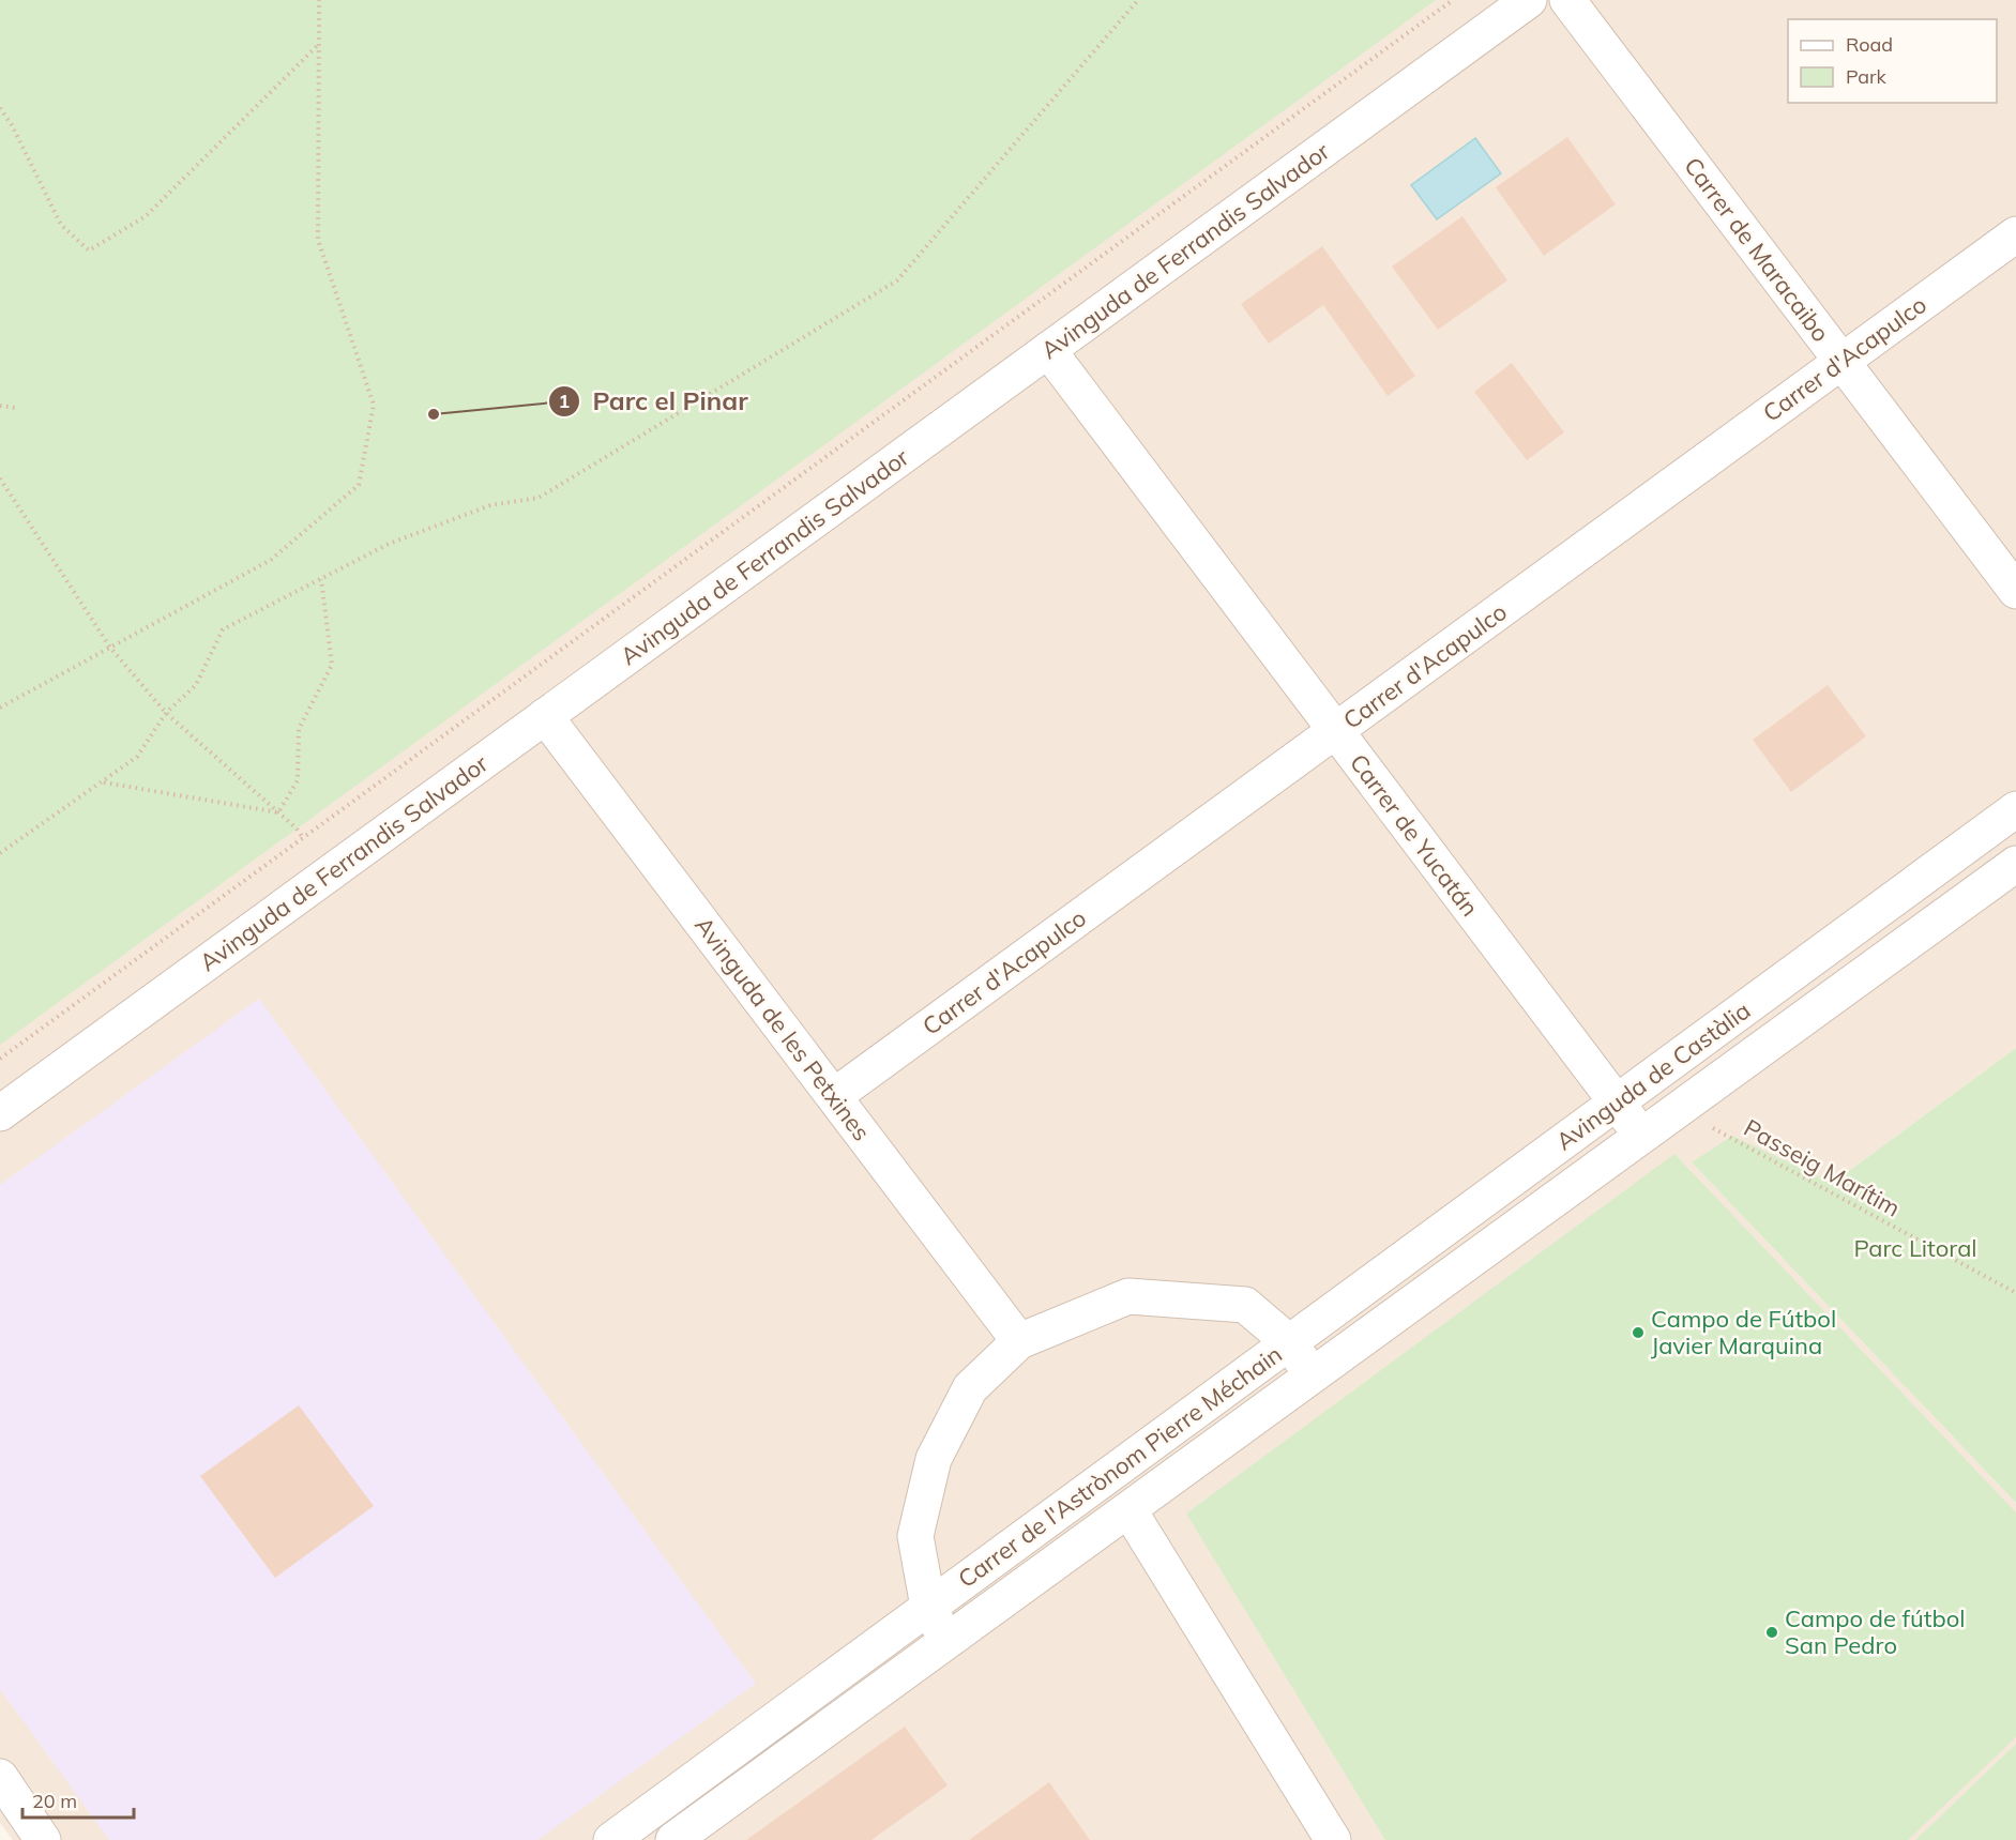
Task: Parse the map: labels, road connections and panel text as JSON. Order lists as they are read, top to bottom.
{
  "streets": {
    "street": [
      "Carrer de Maracaibo",
      "Avinguda de Ferrandis Salvador",
      "Carrer d'Acapulco",
      "Carrer de Yucatán",
      "Avinguda de les Petxines",
      "Avinguda de Castàlia",
      "Carrer de l'Astrònom Pierre Méchain"
    ],
    "path": ["Passeig Marítim"]
  },
  "crossings": [
    ["Carrer de Maracaibo", "Carrer d'Acapulco"],
    ["Avinguda de Ferrandis Salvador", "Carrer de Yucatán"],
    ["Avinguda de Ferrandis Salvador", "Avinguda de les Petxines"],
    ["Carrer d'Acapulco", "Carrer de Yucatán"],
    ["Carrer d'Acapulco", "Avinguda de les Petxines"],
    ["Carrer de Yucatán", "Avinguda de Castàlia"],
    ["Avinguda de Castàlia", "Passeig Marítim"],
    ["Avinguda de Castàlia", "Carrer de l'Astrònom Pierre Méchain"]
  ],
  "parks": ["Parc Litoral"],
  "places": ["Parc el Pinar", "Campo de Fútbol Javier Marquina", "Campo de fútbol San Pedro"],
  "legend": ["Road", "Park"],
  "scale_bar": "20 m"
}
